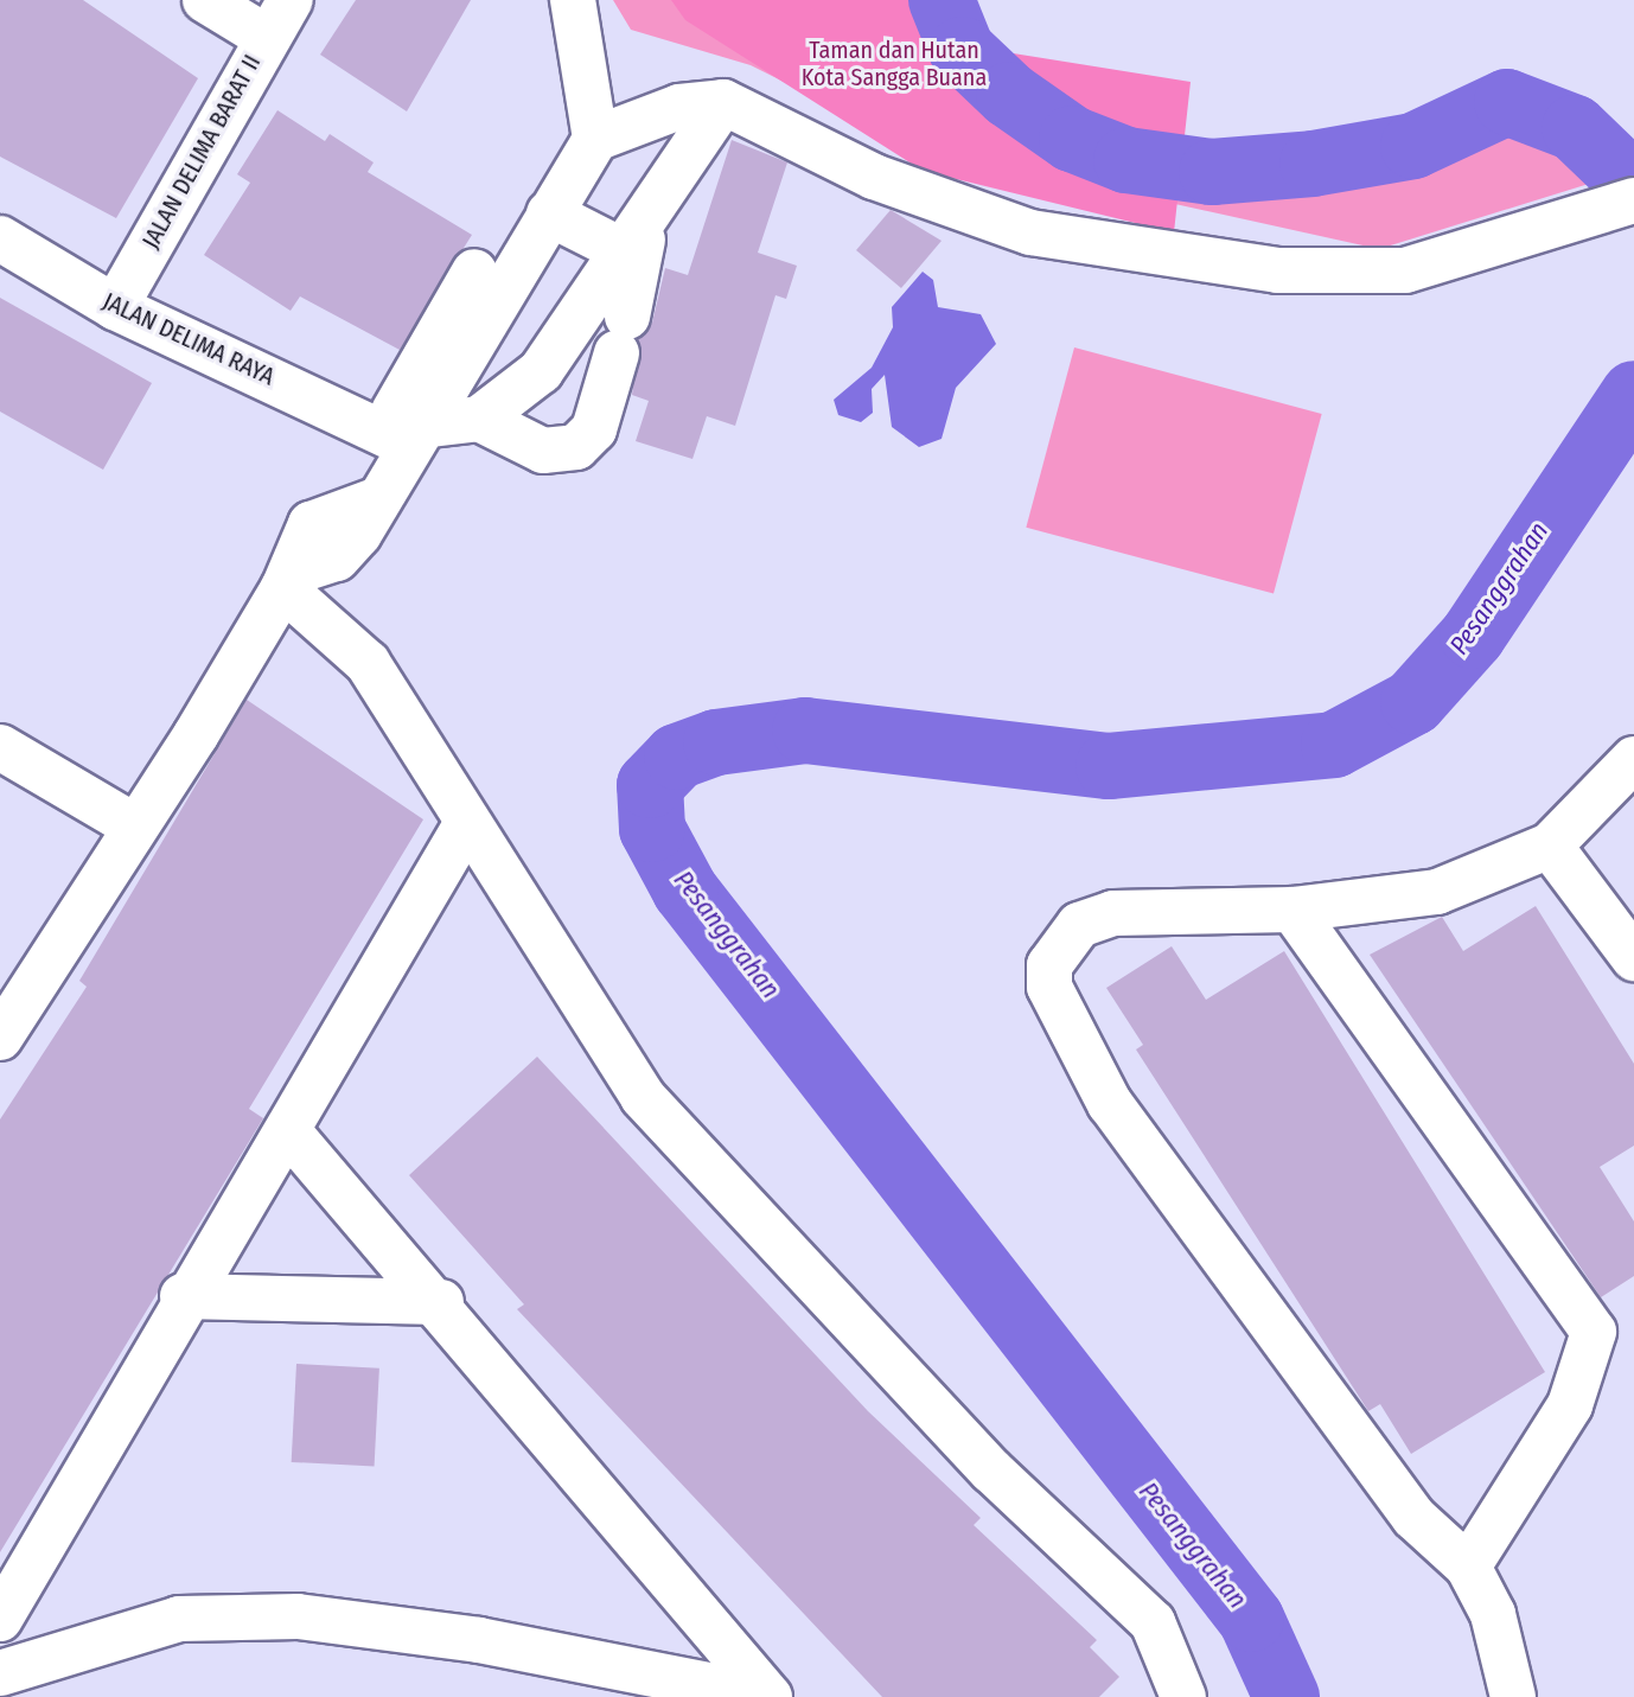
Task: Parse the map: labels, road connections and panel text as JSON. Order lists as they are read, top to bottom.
{
  "streets": {
    "street": ["JALAN DELIMA BARAT II", "JALAN DELIMA RAYA"]
  },
  "crossings": [
    ["JALAN DELIMA BARAT II", "JALAN DELIMA RAYA"]
  ],
  "water": ["Pesanggrahan"],
  "parks": ["Taman dan Hutan Kota Sangga Buana"]
}
